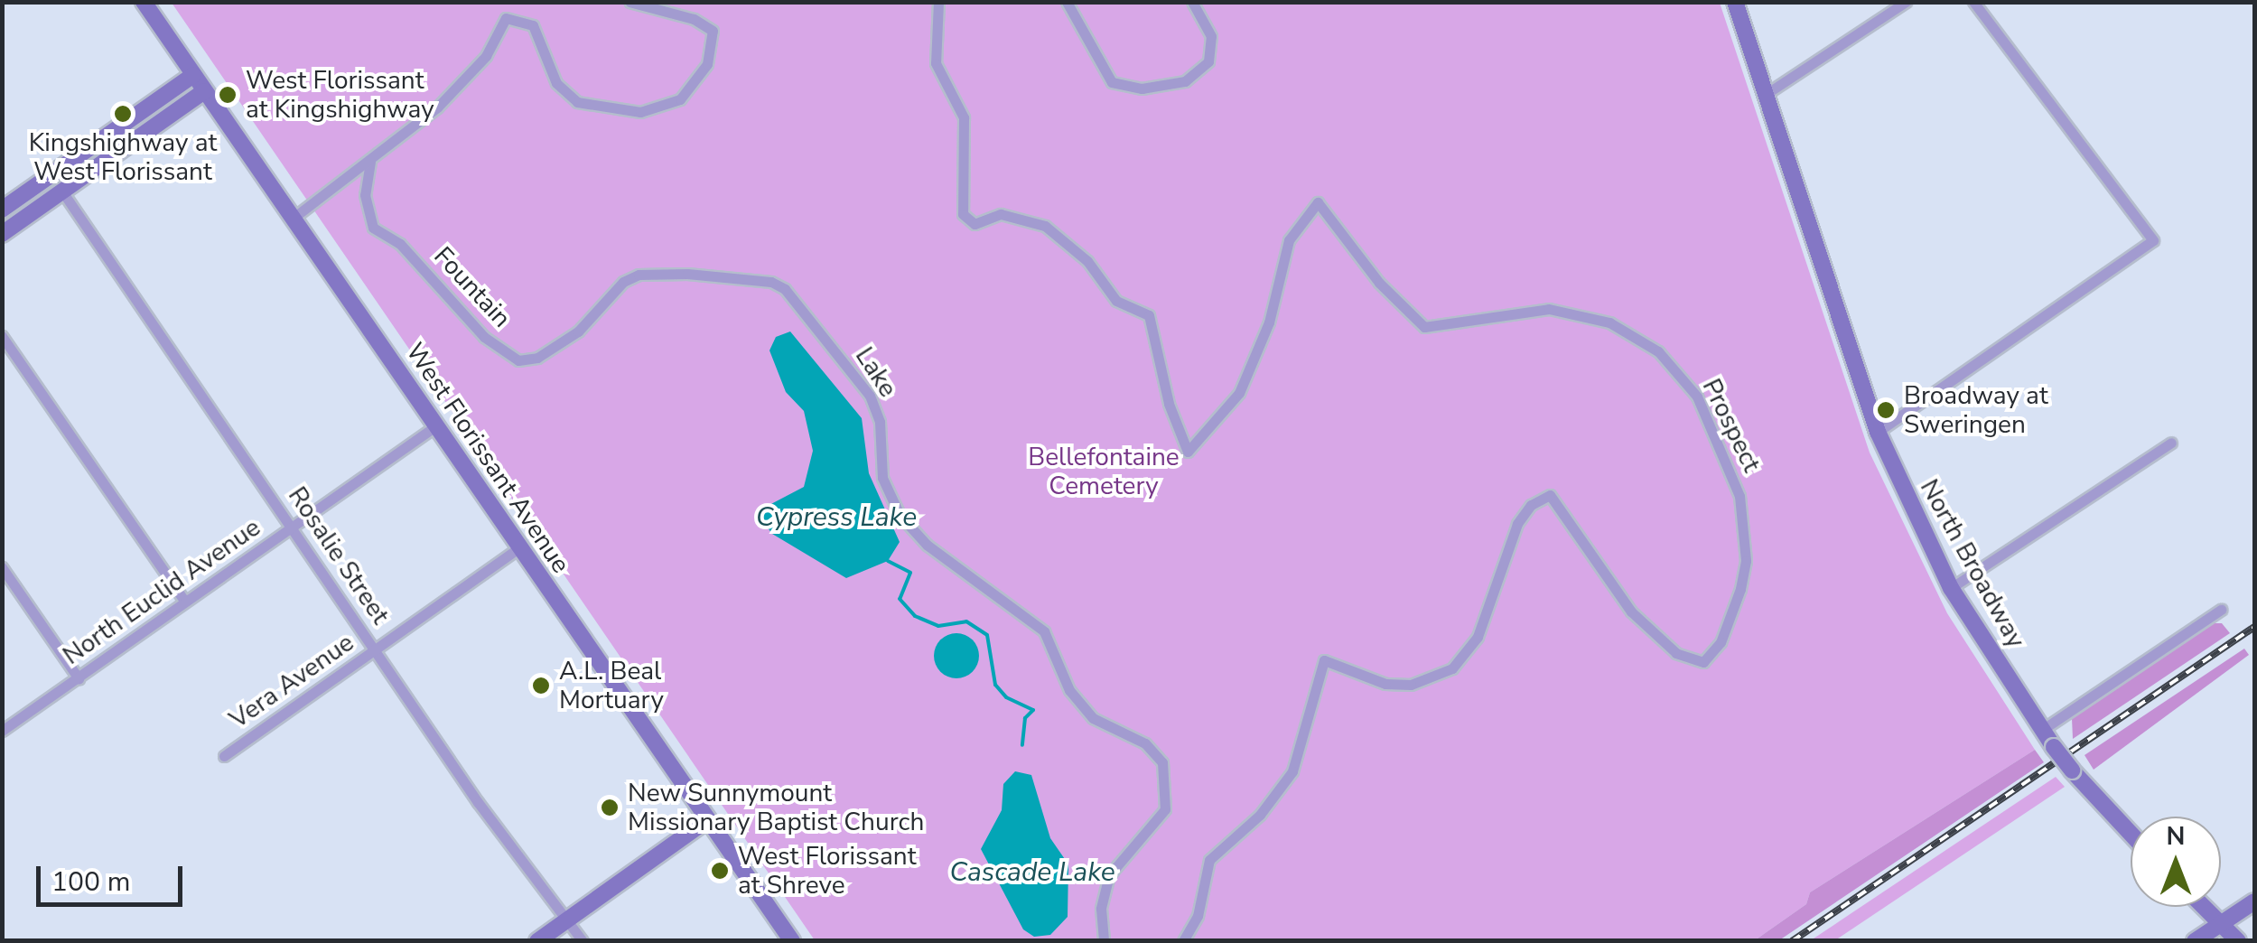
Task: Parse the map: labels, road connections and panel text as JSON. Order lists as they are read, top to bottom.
{
  "streets": {
    "main road": ["West Florissant Avenue", "North Broadway"],
    "street": [
      "Fountain",
      "Lake",
      "Prospect",
      "Rosalie Street",
      "North Euclid Avenue",
      "Vera Avenue"
    ]
  },
  "crossings": [
    ["Fountain", "Lake"],
    ["West Florissant Avenue", "North Euclid Avenue"],
    ["West Florissant Avenue", "Vera Avenue"],
    ["Rosalie Street", "North Euclid Avenue"],
    ["Rosalie Street", "Vera Avenue"]
  ],
  "water": ["Cypress Lake", "Cascade Lake"],
  "parks": ["Bellefontaine Cemetery"],
  "places": [
    "West Florissant at Kingshighway",
    "Kingshighway at West Florissant",
    "Broadway at Sweringen",
    "A.L. Beal Mortuary",
    "New Sunnymount Missionary Baptist Church",
    "West Florissant at Shreve"
  ],
  "scale_bar": "100 m",
  "north": "top"
}
